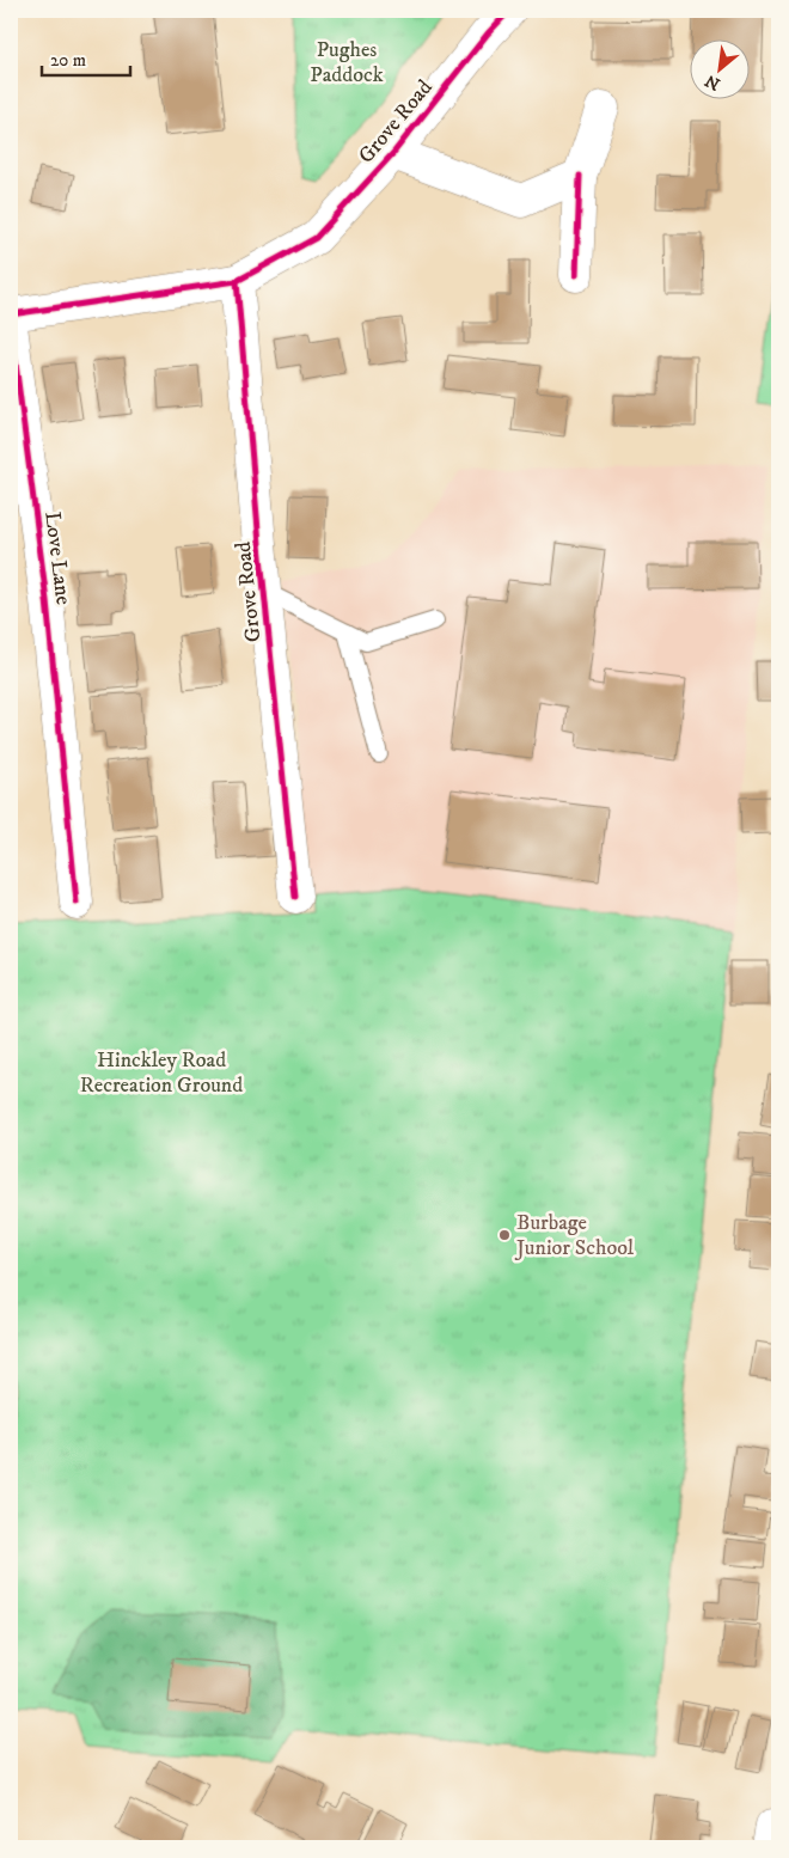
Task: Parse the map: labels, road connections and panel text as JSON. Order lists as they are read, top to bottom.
{
  "streets": {
    "street": ["Grove Road", "Love Lane"]
  },
  "parks": ["Pughes Paddock", "Hinckley Road Recreation Ground"],
  "places": ["Burbage Junior School"],
  "scale_bar": "20 m",
  "north": "bottom left"
}
